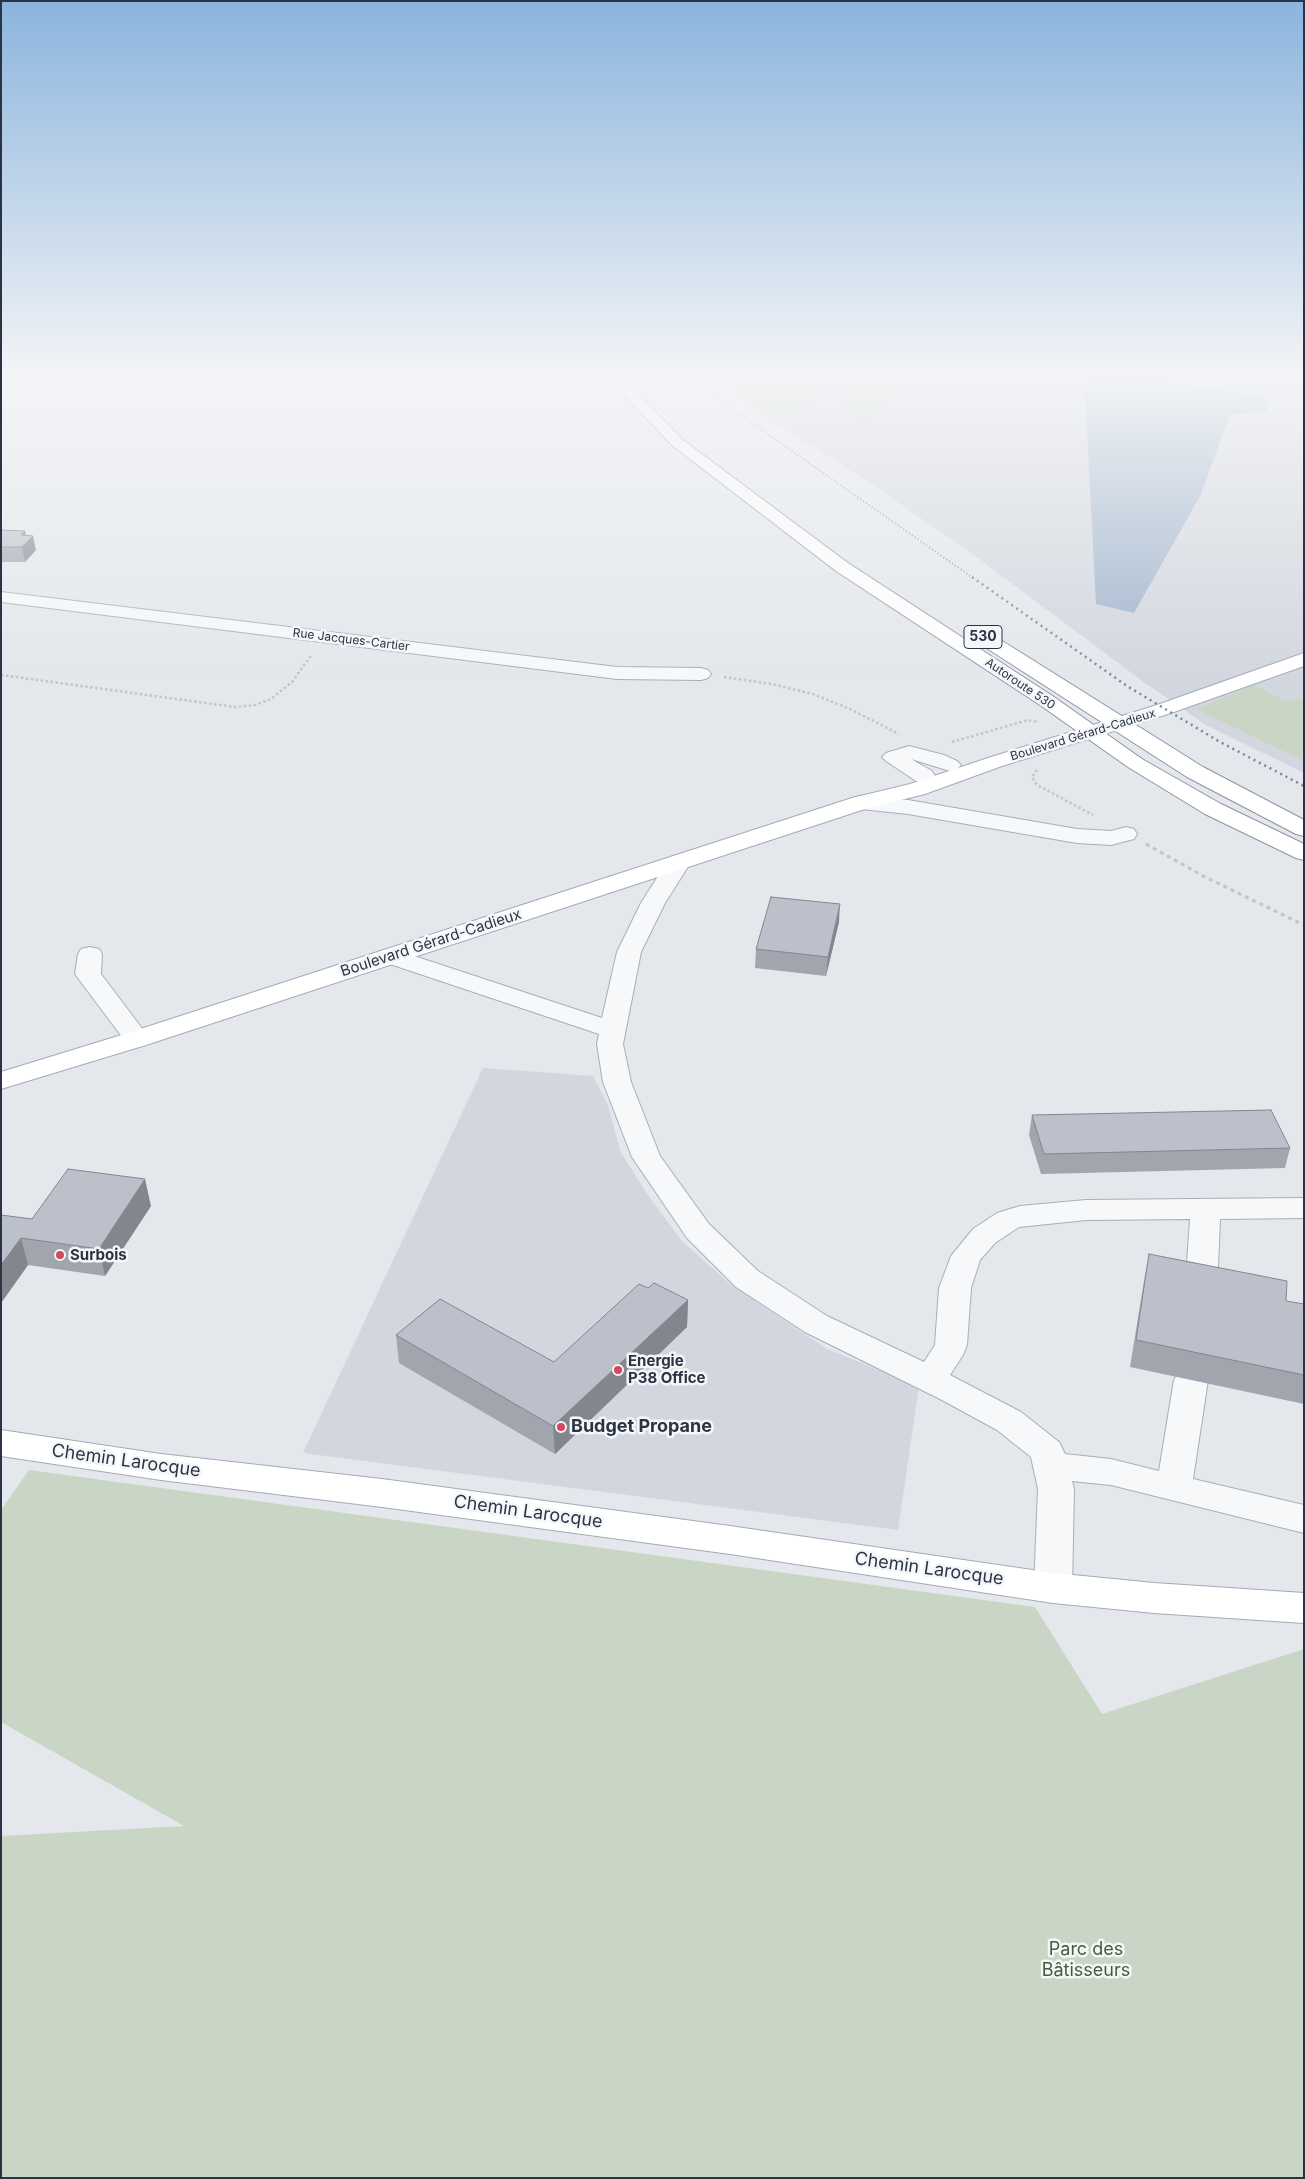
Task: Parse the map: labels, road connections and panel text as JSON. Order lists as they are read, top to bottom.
{
  "streets": {
    "main road": [
      "530",
      "Autoroute 530",
      "Boulevard Gérard-Cadieux",
      "Chemin Larocque"
    ],
    "street": ["Rue Jacques-Cartier"]
  },
  "crossings": [
    ["Autoroute 530", "Boulevard Gérard-Cadieux"]
  ],
  "parks": ["Parc des Bâtisseurs"],
  "places": ["Surbois", "Energie P38 Office", "Budget Propane"]
}
